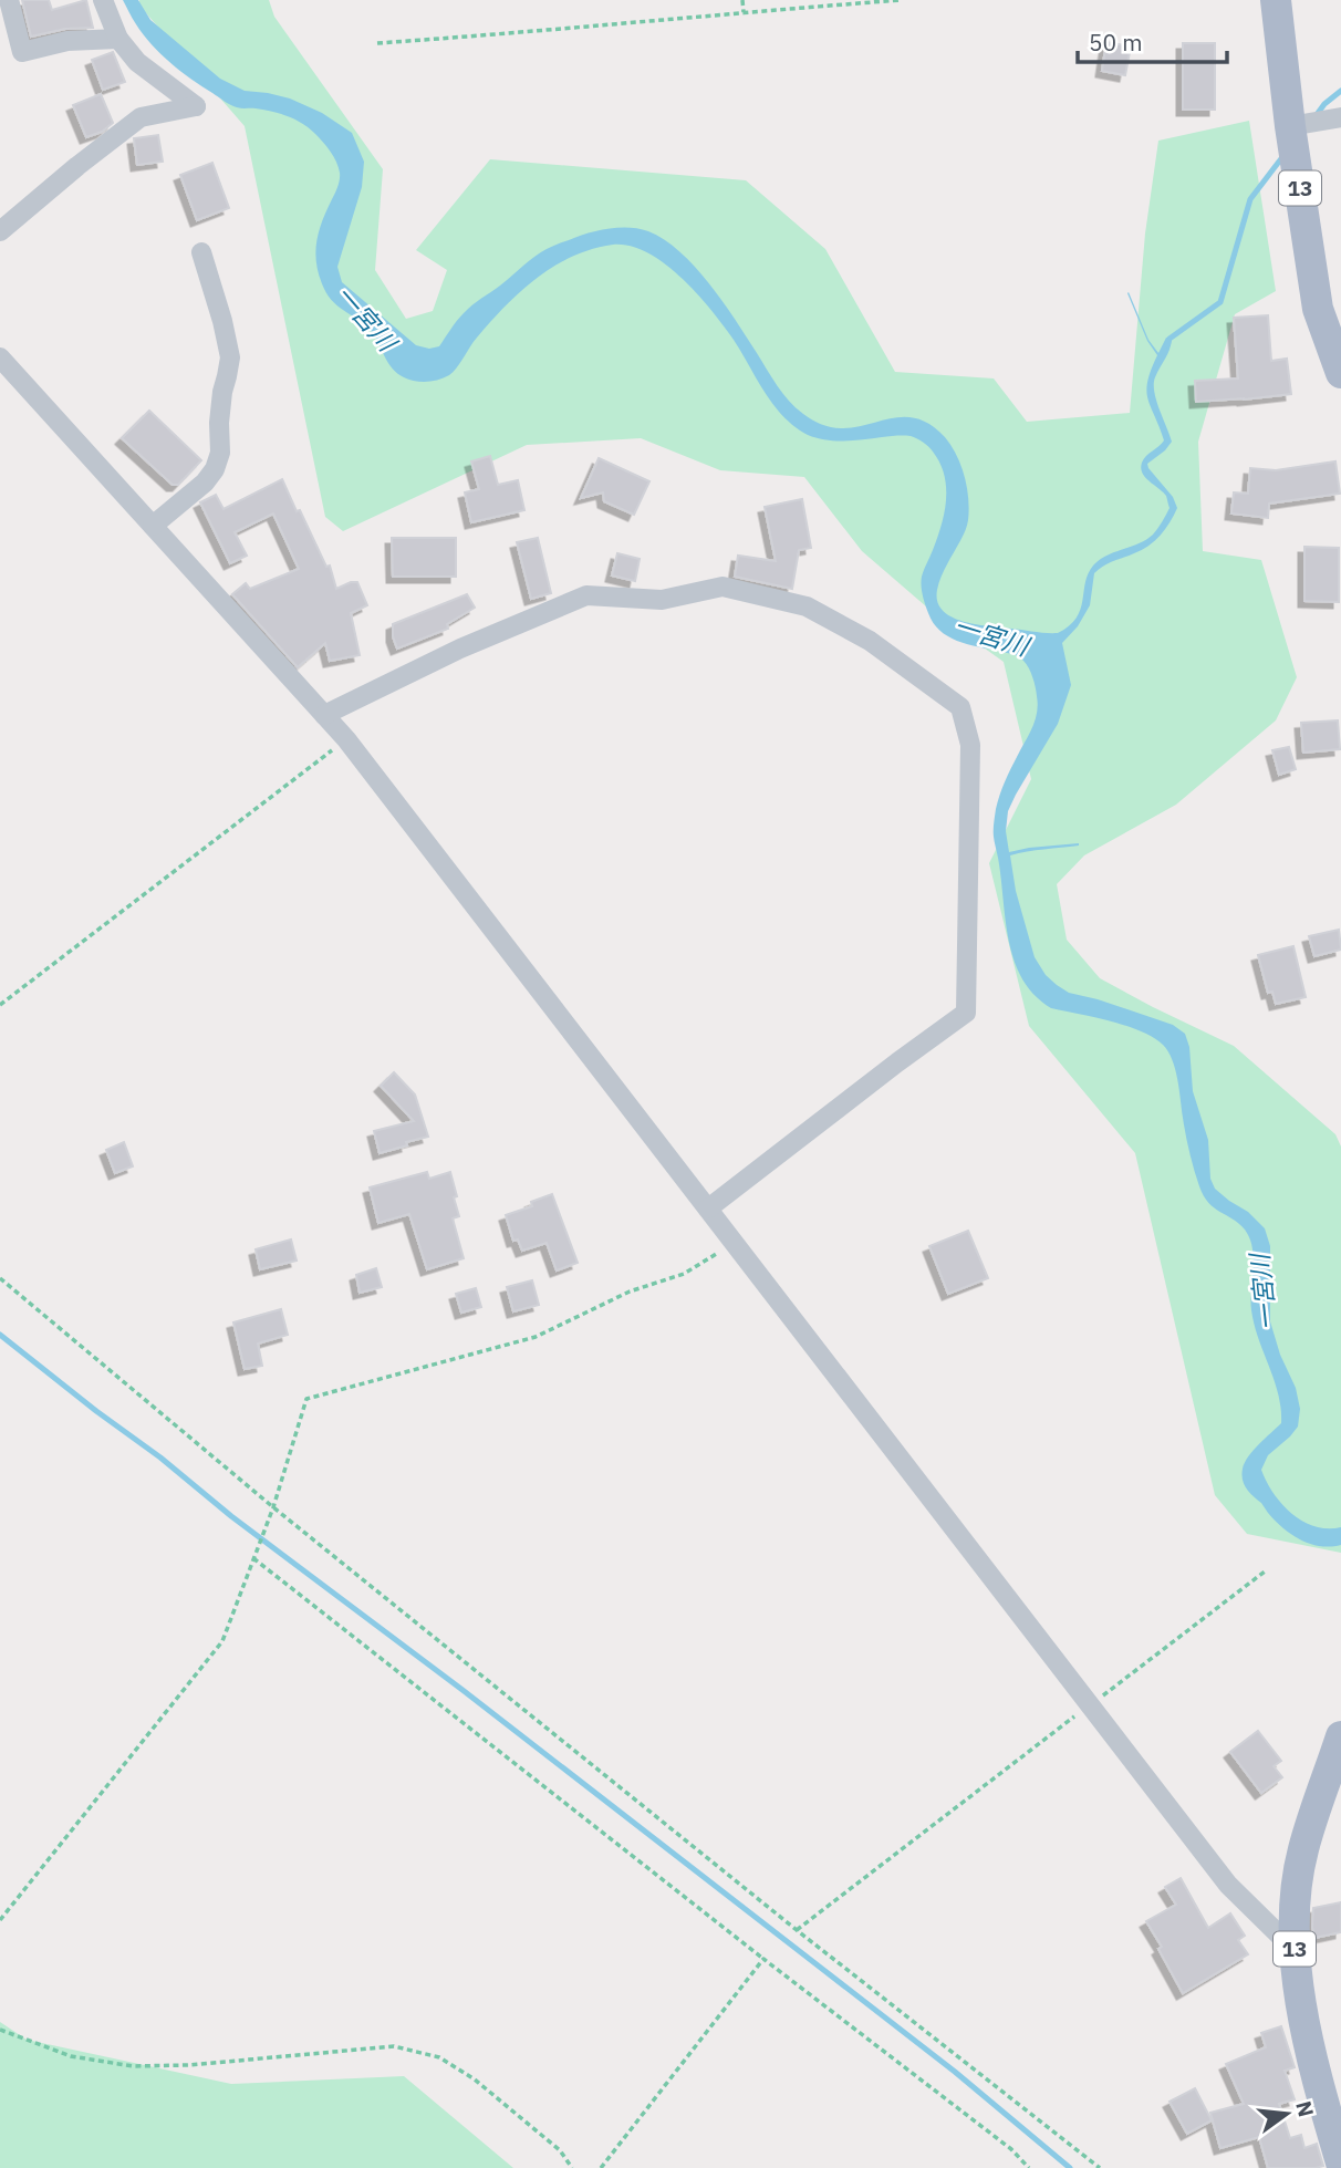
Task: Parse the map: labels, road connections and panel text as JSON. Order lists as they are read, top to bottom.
{
  "streets": {
    "main road": ["13"]
  },
  "water": ["一宮川"],
  "scale_bar": "50 m",
  "north": "right"
}
